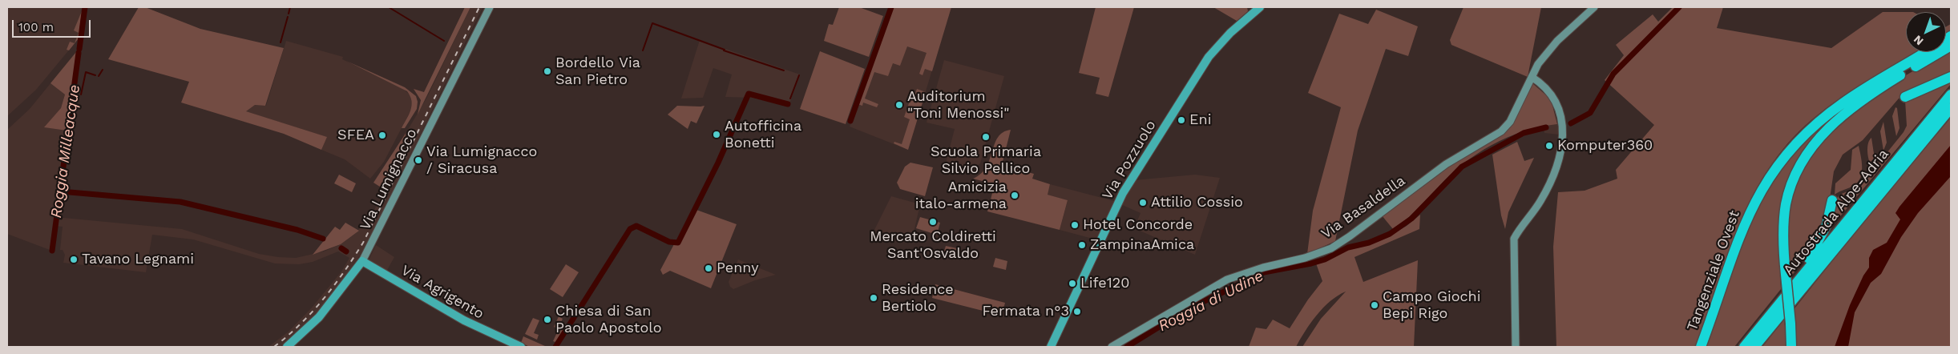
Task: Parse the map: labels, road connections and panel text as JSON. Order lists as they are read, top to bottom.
{
  "streets": {
    "highway": ["Autostrada Alpe-Adria", "Tangenziale Ovest"],
    "main road": ["Via Pozzuolo", "Via Lumignacco", "Via Agrigento"],
    "street": ["Via Basaldella"]
  },
  "crossings": [
    ["Via Lumignacco", "Via Agrigento"]
  ],
  "water": ["Roggia Milleacque", "Roggia di Udine"],
  "places": [
    "Bordello Via San Pietro",
    "Auditorium \"Toni Menossi\"",
    "Eni",
    "Autofficina Bonetti",
    "SFEA",
    "Scuola Primaria Silvio Pellico",
    "Komputer360",
    "Via Lumignacco / Siracusa",
    "Amicizia italo-armena",
    "Attilio Cossio",
    "Mercato Coldiretti Sant'Osvaldo",
    "Hotel Concorde",
    "ZampinaAmica",
    "Tavano Legnami",
    "Penny",
    "Life120",
    "Residence Bertiolo",
    "Campo Giochi Bepi Rigo",
    "Fermata n°3",
    "Chiesa di San Paolo Apostolo"
  ],
  "scale_bar": "100 m",
  "north": "bottom left"
}
